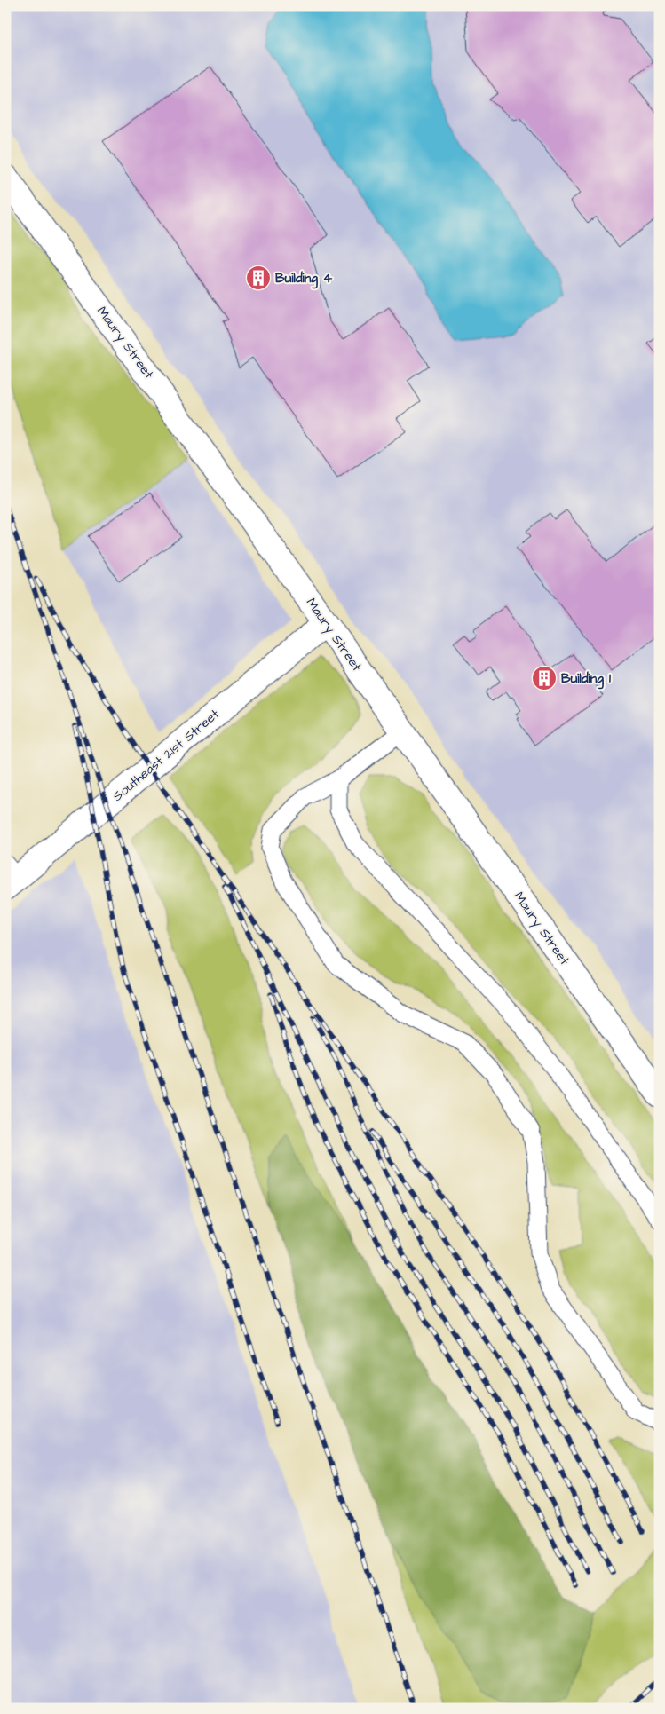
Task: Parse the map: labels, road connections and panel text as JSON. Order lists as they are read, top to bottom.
{
  "streets": {
    "main road": ["Maury Street", "Southeast 21st Street"]
  },
  "crossings": [
    ["Maury Street", "Southeast 21st Street"]
  ],
  "places": {
    "building": ["Building 4", "Building 1"]
  }
}
